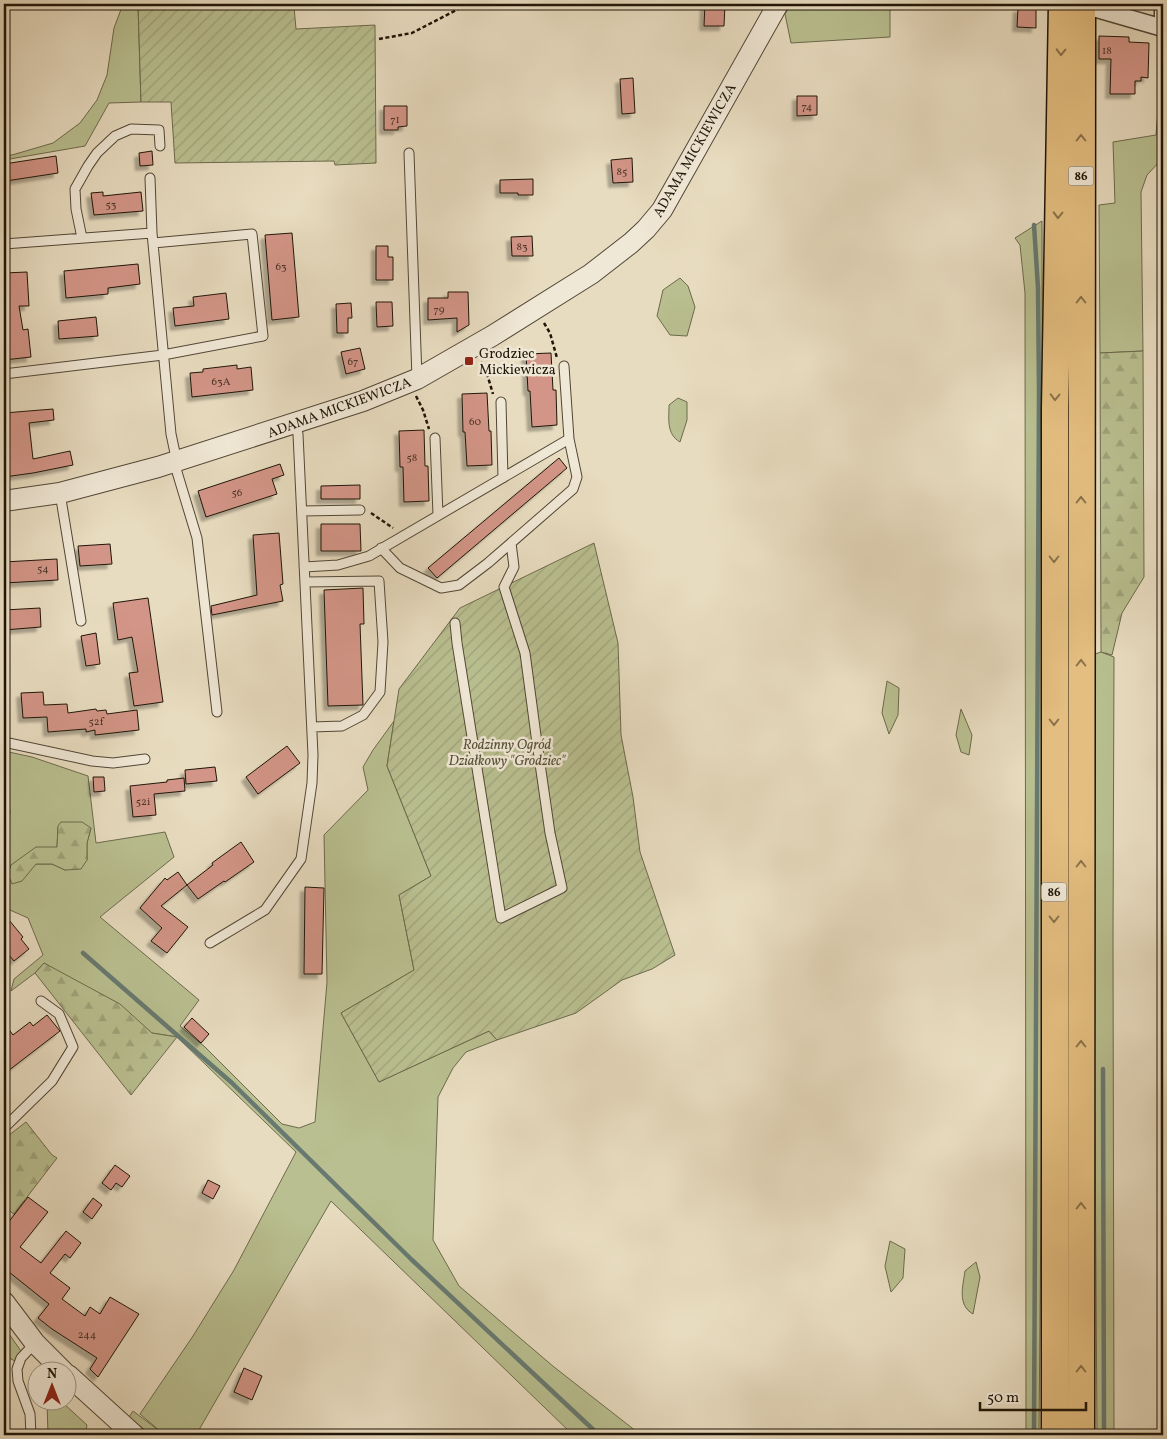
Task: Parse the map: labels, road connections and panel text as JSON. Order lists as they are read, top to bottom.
{
  "streets": {
    "main road": ["86"],
    "street": ["ADAMA MICKIEWICZA"]
  },
  "parks": ["Rodzinny Ogród Działkowy \"Grodziec\""],
  "places": {
    "transit": ["Grodziec Mickiewicza"]
  },
  "house_numbers": [
    "18",
    "74",
    "71",
    "85",
    "53",
    "83",
    "63",
    "79",
    "67",
    "63A",
    "60",
    "58",
    "56",
    "54",
    "52f",
    "52i",
    "244"
  ],
  "scale_bar": "50 m",
  "north": "top"
}
